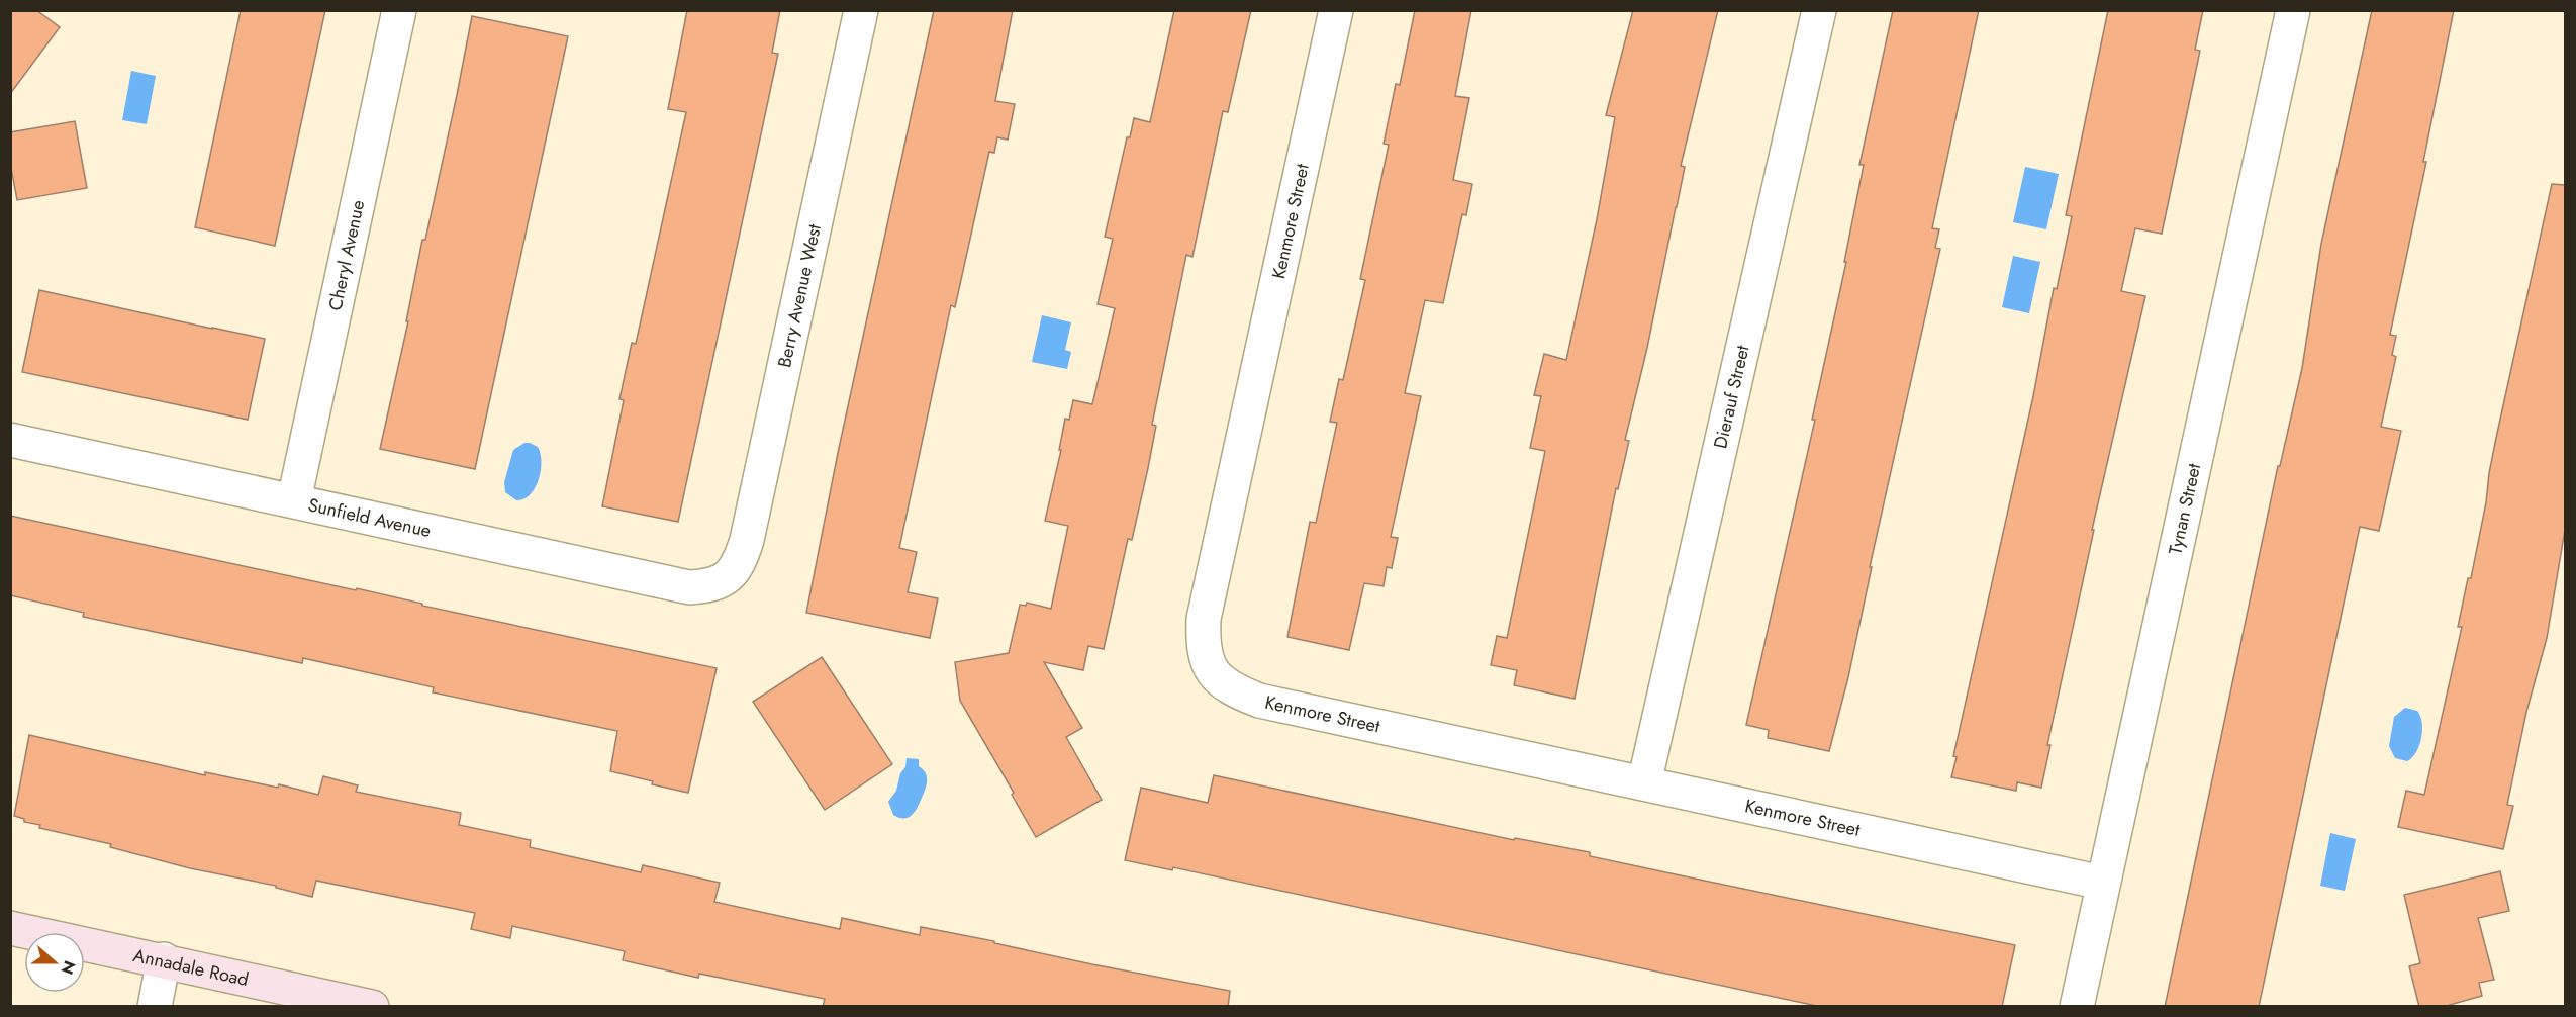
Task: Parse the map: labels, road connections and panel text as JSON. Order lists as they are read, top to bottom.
{
  "streets": {
    "street": [
      "Kenmore Street",
      "Cheryl Avenue",
      "Berry Avenue West",
      "Dierauf Street",
      "Tynan Street",
      "Sunfield Avenue",
      "Annadale Road"
    ]
  },
  "crossings": [
    ["Kenmore Street", "Dierauf Street"],
    ["Kenmore Street", "Tynan Street"],
    ["Cheryl Avenue", "Sunfield Avenue"],
    ["Berry Avenue West", "Sunfield Avenue"]
  ],
  "north": "right"
}
